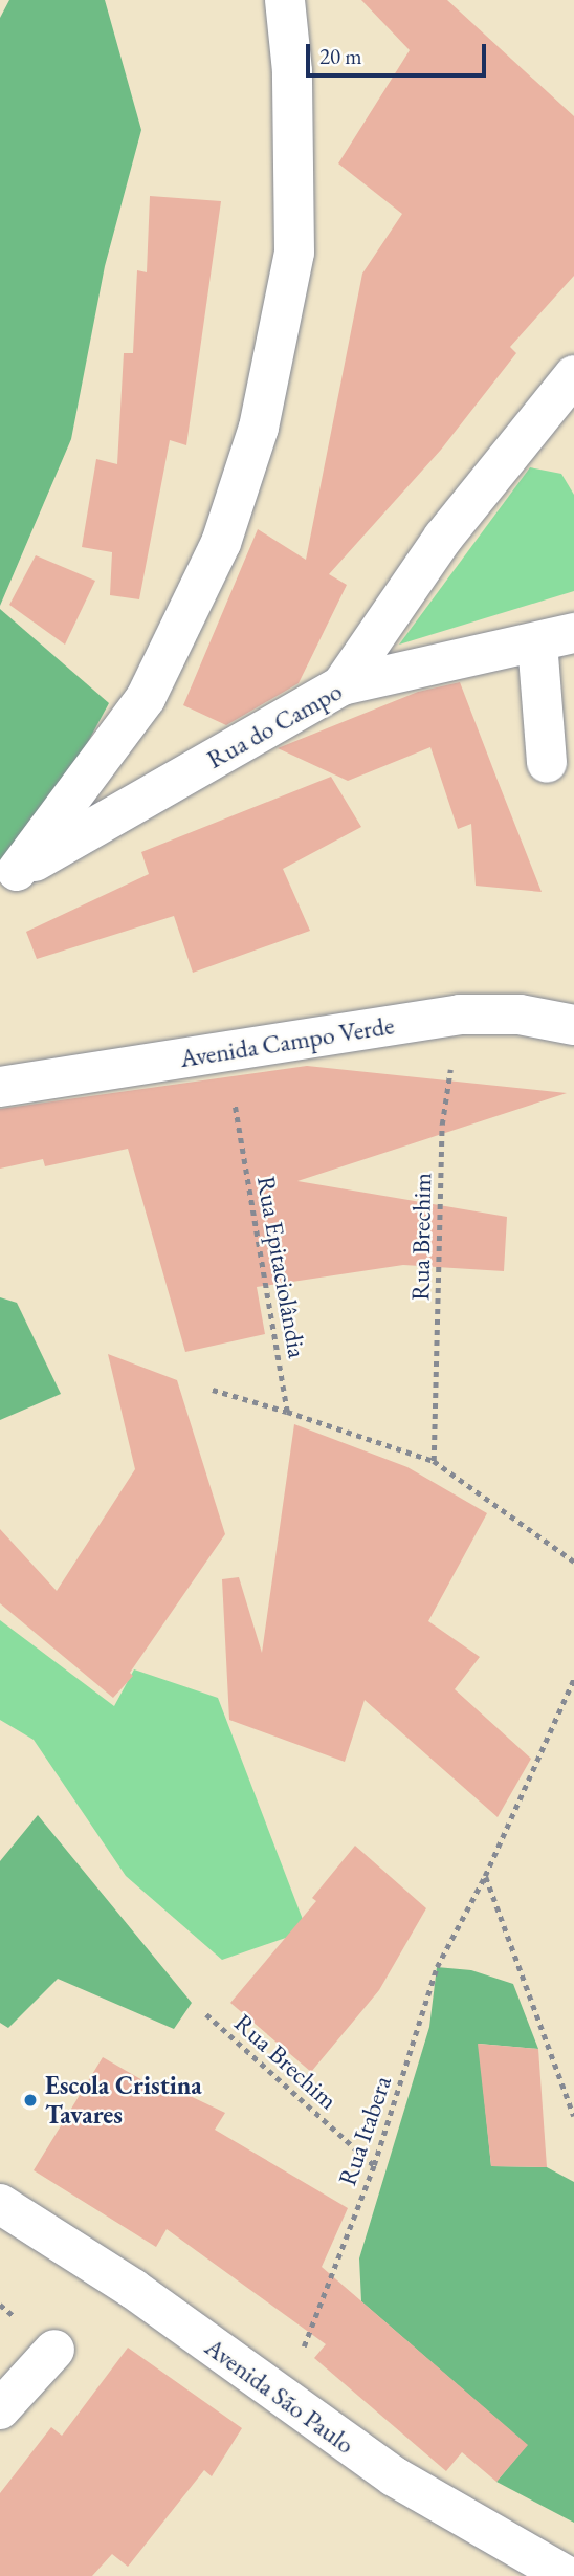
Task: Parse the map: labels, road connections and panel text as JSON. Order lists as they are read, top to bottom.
{
  "streets": {
    "main road": ["Rua do Campo", "Avenida Campo Verde", "Avenida São Paulo"],
    "path": ["Rua Brechim", "Rua Epitaciolândia", "Rua Itabera"]
  },
  "crossings": [
    ["Avenida Campo Verde", "Rua Brechim"],
    ["Avenida Campo Verde", "Rua Epitaciolândia"],
    ["Rua Brechim", "Rua Itabera"],
    ["Rua Itabera", "Avenida São Paulo"]
  ],
  "places": ["Escola Cristina Tavares"],
  "scale_bar": "20 m"
}
